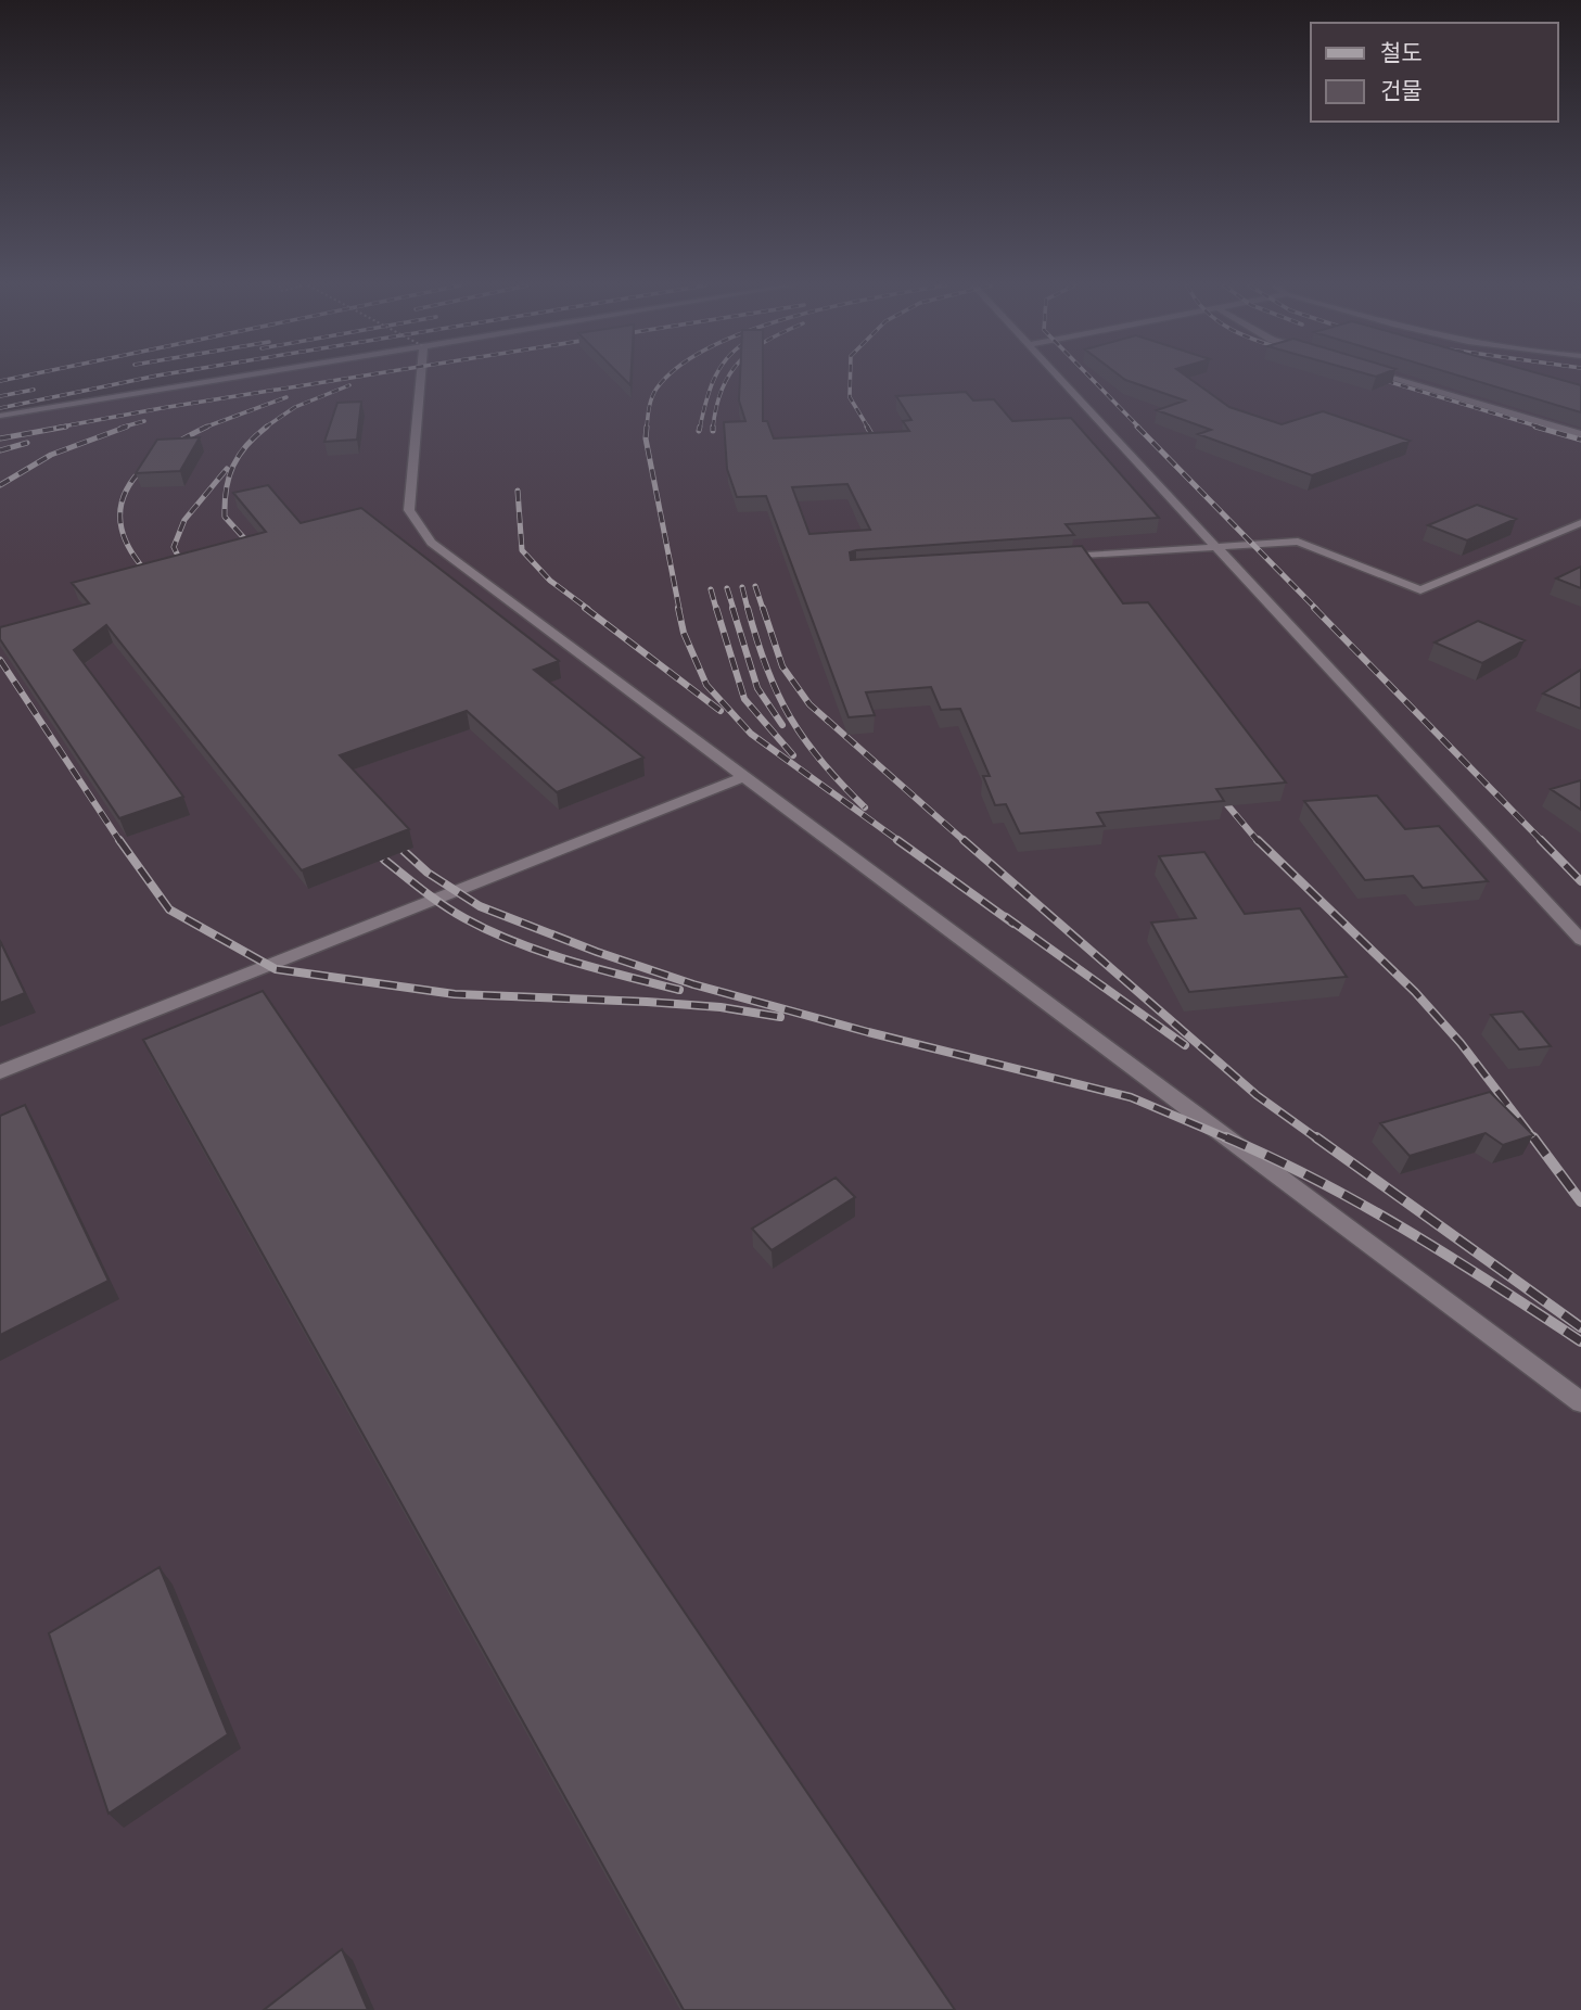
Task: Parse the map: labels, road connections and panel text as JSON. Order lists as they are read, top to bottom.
{
  "legend": ["철도", "건물"]
}
